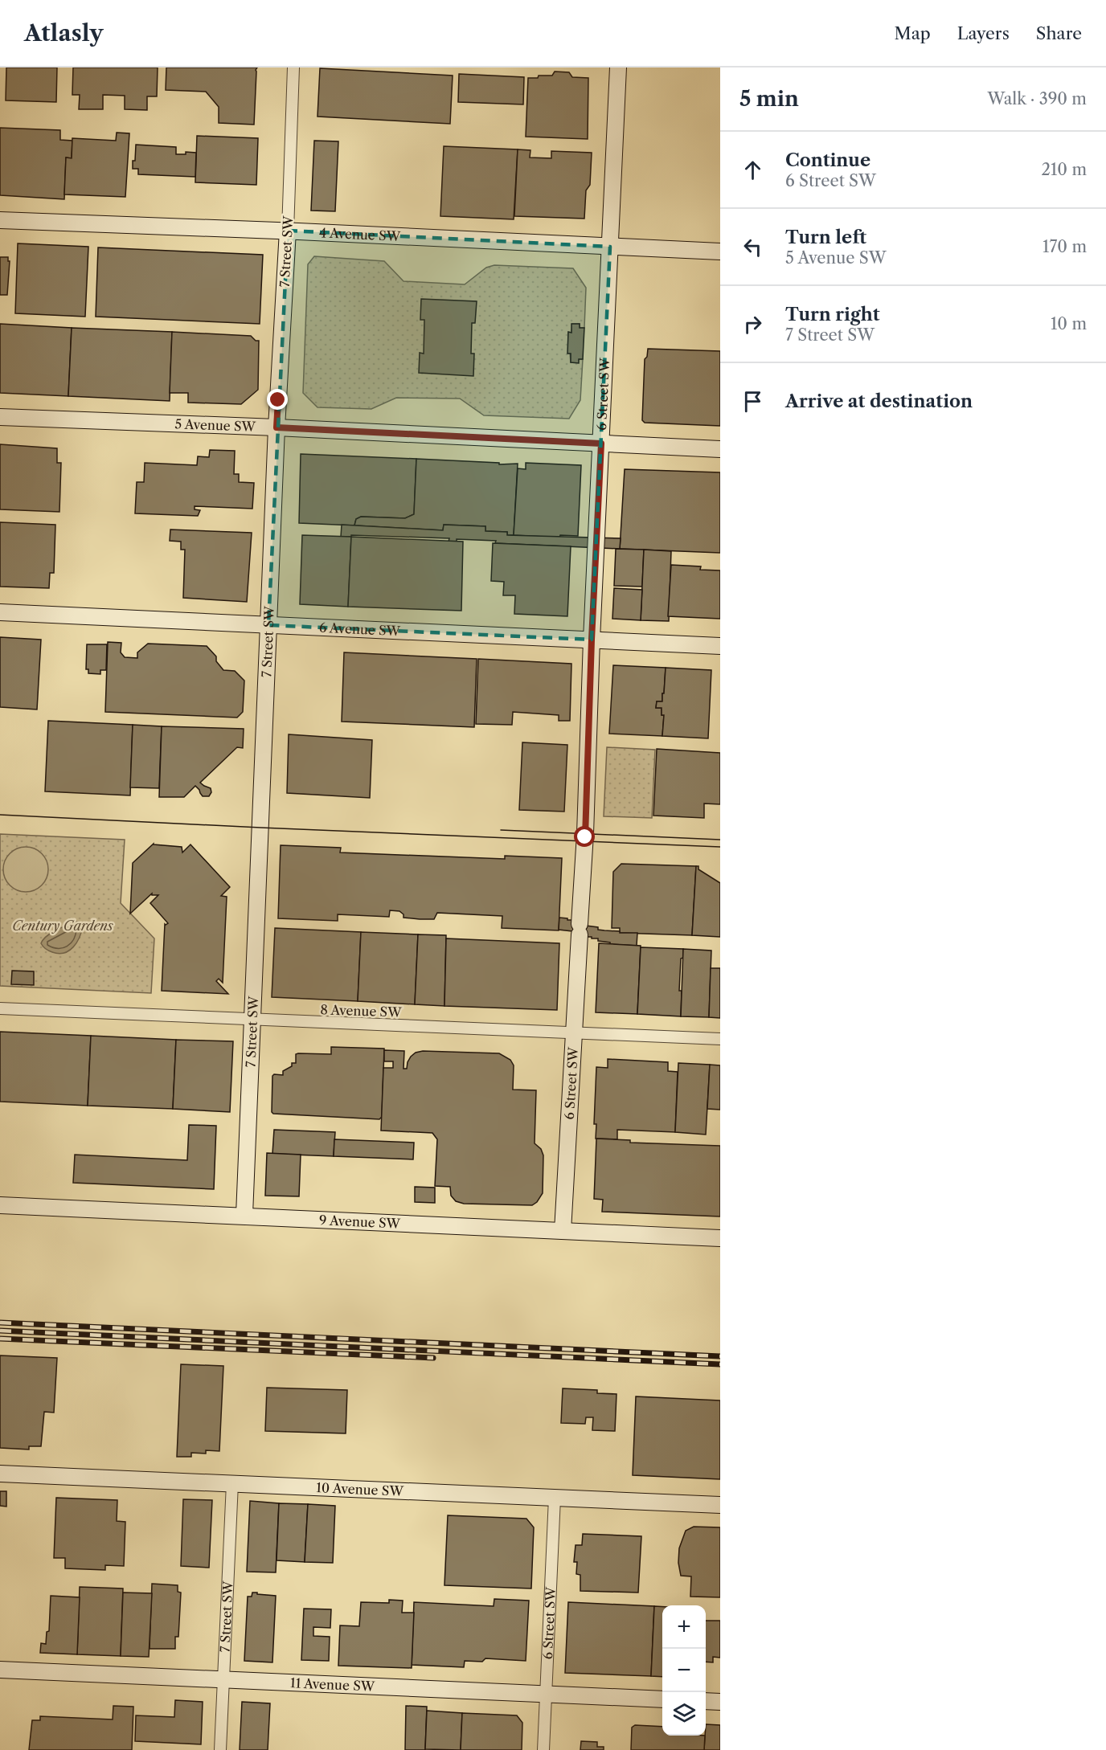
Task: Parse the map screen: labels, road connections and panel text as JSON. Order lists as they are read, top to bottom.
{
  "streets": {
    "main road": [
      "4 Avenue SW",
      "7 Street SW",
      "6 Street SW",
      "5 Avenue SW",
      "6 Avenue SW",
      "9 Avenue SW",
      "10 Avenue SW",
      "11 Avenue SW"
    ],
    "street": ["8 Avenue SW"]
  },
  "crossings": [
    ["4 Avenue SW", "7 Street SW"],
    ["4 Avenue SW", "6 Street SW"],
    ["7 Street SW", "5 Avenue SW"],
    ["7 Street SW", "6 Avenue SW"],
    ["7 Street SW", "8 Avenue SW"],
    ["7 Street SW", "9 Avenue SW"],
    ["7 Street SW", "10 Avenue SW"],
    ["7 Street SW", "11 Avenue SW"],
    ["6 Street SW", "5 Avenue SW"],
    ["6 Street SW", "6 Avenue SW"],
    ["6 Street SW", "8 Avenue SW"],
    ["6 Street SW", "9 Avenue SW"],
    ["6 Street SW", "10 Avenue SW"],
    ["6 Street SW", "11 Avenue SW"]
  ],
  "parks": ["Century Gardens"],
  "page": {
    "header": "Atlasly",
    "nav": ["Map", "Layers", "Share"],
    "heading": ["5 min", "Walk · 390 m"],
    "list": [
      ["Continue", "6 Street SW", "210 m"],
      ["Turn left", "5 Avenue SW", "170 m"],
      ["Turn right", "7 Street SW", "10 m"],
      "Arrive at destination"
    ],
    "map_buttons": ["+", "−"]
  }
}
